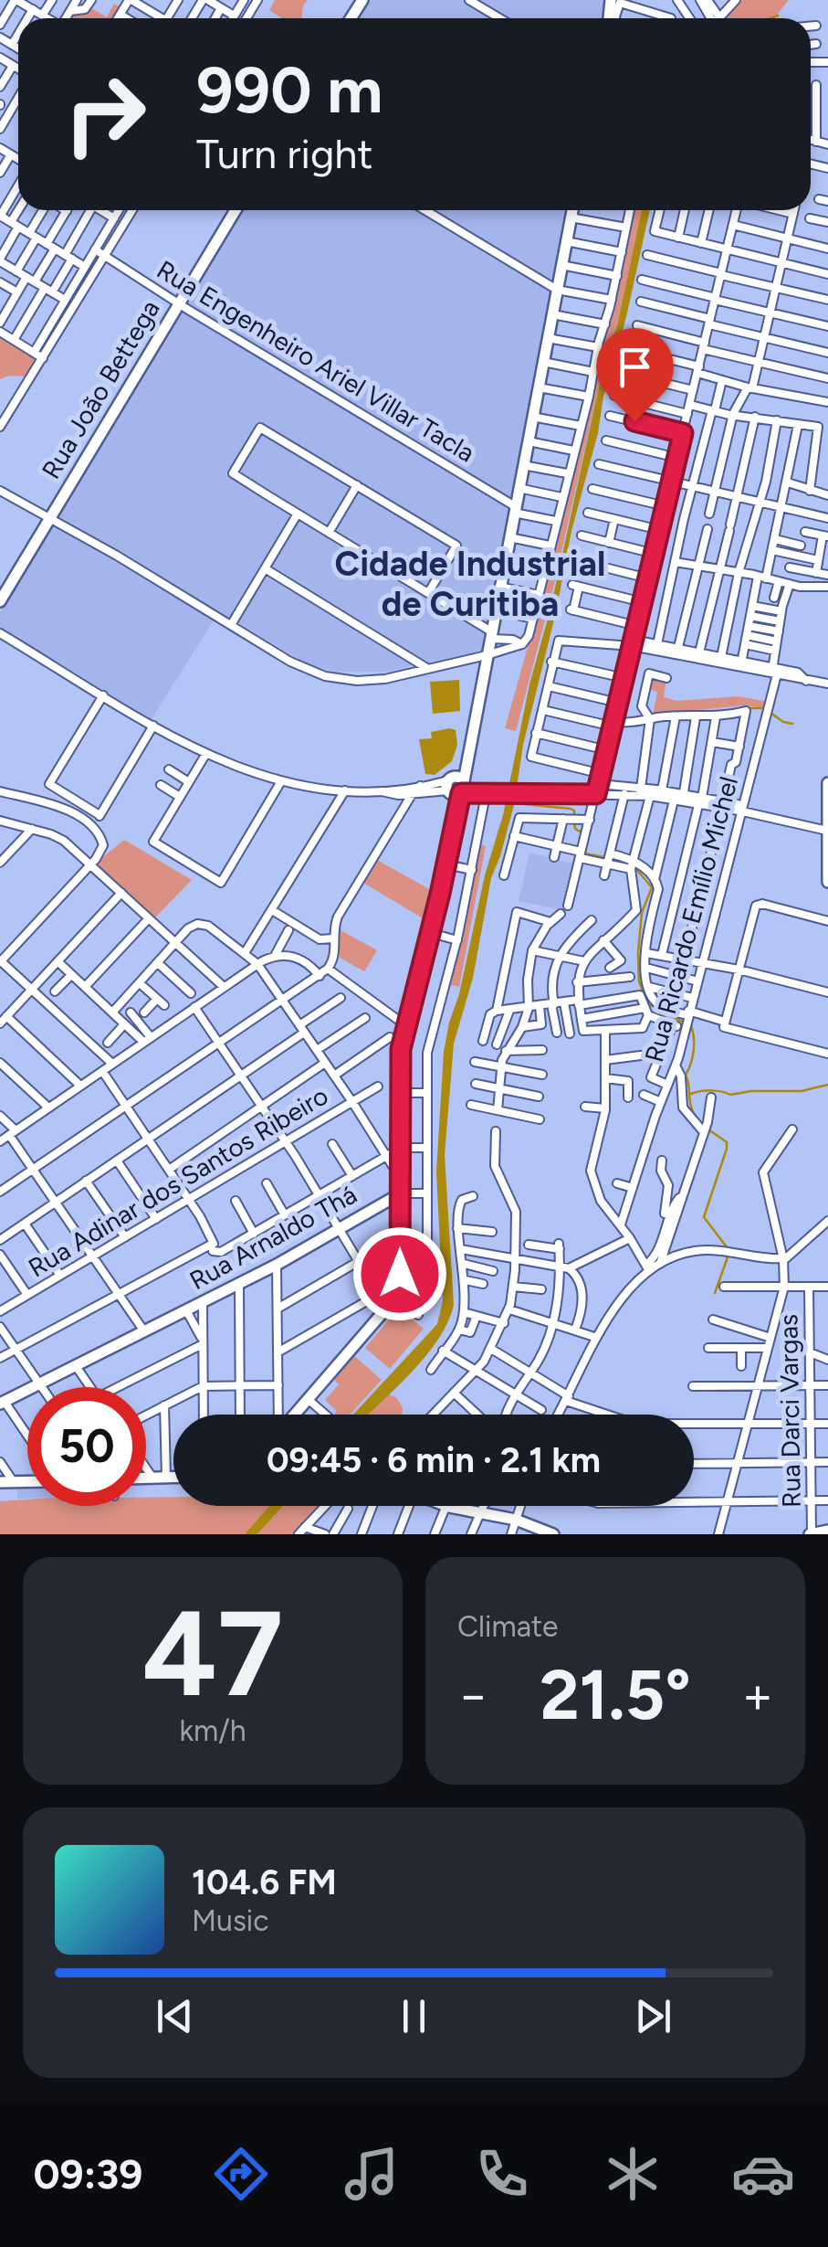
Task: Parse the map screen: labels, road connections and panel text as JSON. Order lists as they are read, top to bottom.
{
  "streets": {
    "main road": ["Rua João Bettega", "Rua Arnaldo Thá"],
    "street": [
      "Rua Engenheiro Ariel Villar Tacla",
      "Rua Ricardo Emílio Michel",
      "Rua Adinar dos Santos Ribeiro",
      "Rua Darci Vargas"
    ]
  },
  "crossings": [
    ["Rua Engenheiro Ariel Villar Tacla", "Rua João Bettega"]
  ],
  "districts": ["Cidade Industrial de Curitiba"],
  "page": {
    "turn": ["990 m", "Turn right"],
    "limit": "50",
    "trip": "09:45 · 6 min · 2.1 km",
    "tile": [
      ["47", "km/h"],
      "Climate"
    ],
    "heat": ["−", "21.5°", "+"],
    "song": ["104.6 FM", "Music"],
    "tabs": "09:39"
  }
}
